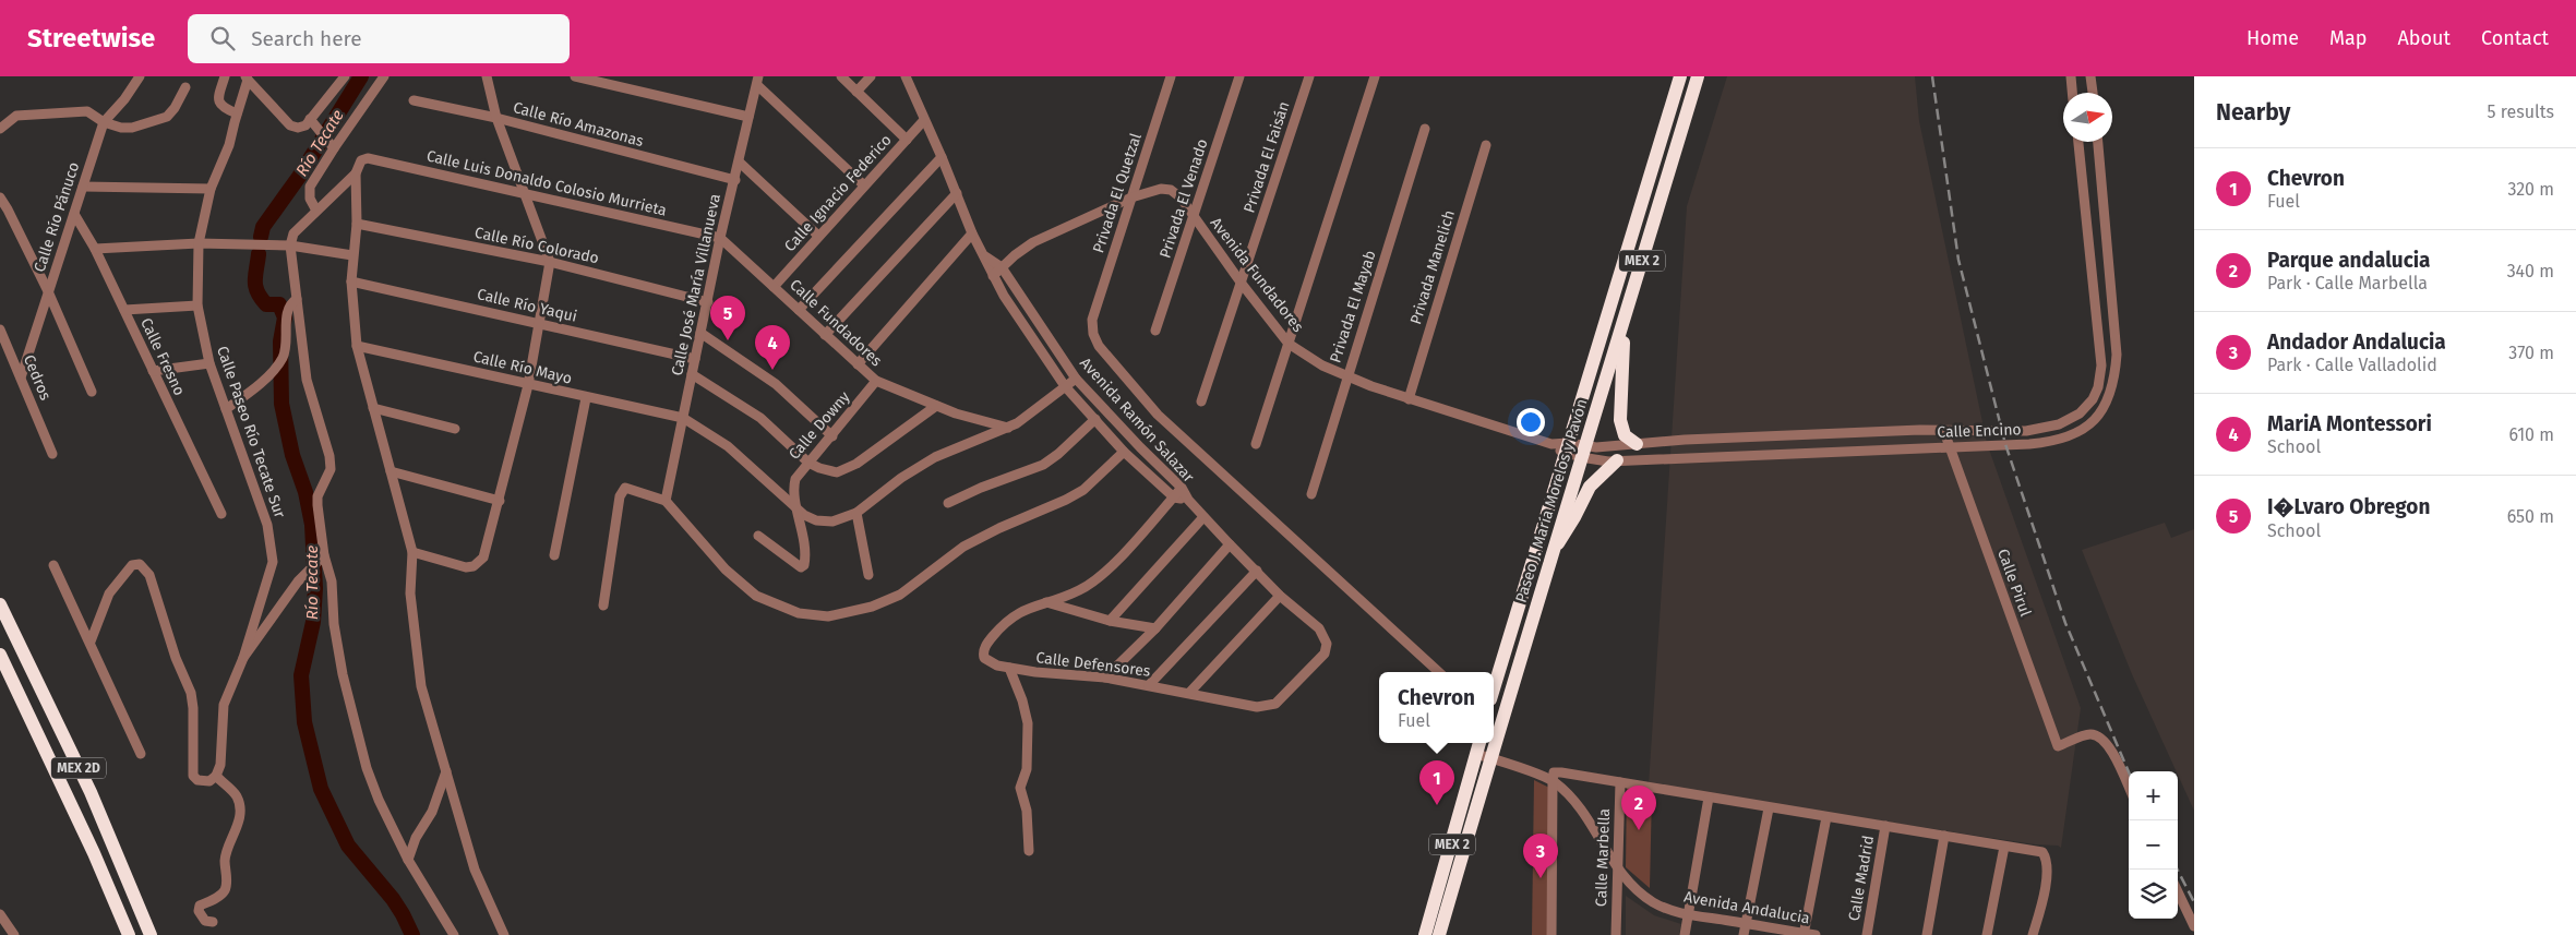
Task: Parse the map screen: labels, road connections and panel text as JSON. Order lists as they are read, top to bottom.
{
  "streets": {
    "highway": ["MEX 2", "Paseo J. María Morelos y Pavón", "MEX 2D"],
    "street": [
      "Calle Río Amazonas",
      "Privada El Faisán",
      "Calle Luis Donaldo Colosio Murrieta",
      "Calle Ignacio Federico",
      "Privada El Quetzal",
      "Privada El Venado",
      "Calle Río Pánuco",
      "Calle Río Colorado",
      "Privada Manelich",
      "Avenida Fundadores",
      "Calle José María Villanueva",
      "Calle Río Yaqui",
      "Privada El Mayab",
      "Calle Fundadores",
      "Calle Fresno",
      "Calle Río Mayo",
      "Cedros",
      "Avenida Ramón Salazar",
      "Calle Downy",
      "Calle Encino",
      "Calle Paseo Río Tecate Sur",
      "Calle Pirul",
      "Calle Defensores",
      "Calle Marbella",
      "Calle Madrid",
      "Avenida Andalucia"
    ]
  },
  "crossings": [
    ["Calle Río Amazonas", "Calle José María Villanueva"],
    ["Privada El Faisán", "Avenida Fundadores"],
    ["Calle Luis Donaldo Colosio Murrieta", "Calle José María Villanueva"],
    ["Calle Luis Donaldo Colosio Murrieta", "Calle Fundadores"],
    ["Calle Ignacio Federico", "Calle Fundadores"],
    ["Calle Ignacio Federico", "Avenida Ramón Salazar"],
    ["Privada El Quetzal", "Avenida Fundadores"],
    ["Privada El Venado", "Avenida Fundadores"],
    ["Calle Río Pánuco", "Calle Fresno"],
    ["Calle Río Pánuco", "Cedros"],
    ["Calle Río Colorado", "Calle José María Villanueva"],
    ["Privada Manelich", "Avenida Fundadores"],
    ["Avenida Fundadores", "Privada El Mayab"],
    ["Avenida Fundadores", "Avenida Ramón Salazar"],
    ["Avenida Fundadores", "Calle Encino"],
    ["Avenida Fundadores", "Paseo J. María Morelos y Pavón"],
    ["Calle José María Villanueva", "Calle Río Yaqui"],
    ["Calle José María Villanueva", "Calle Fundadores"],
    ["Calle José María Villanueva", "Calle Río Mayo"],
    ["Calle Fundadores", "Calle Downy"],
    ["Avenida Ramón Salazar", "Calle Defensores"],
    ["Calle Encino", "Paseo J. María Morelos y Pavón"],
    ["Calle Encino", "Calle Pirul"],
    ["Paseo J. María Morelos y Pavón", "Avenida Andalucia"],
    ["Calle Marbella", "Avenida Andalucia"]
  ],
  "water": ["Río Tecate"],
  "north": "right",
  "page": {
    "header": "Streetwise",
    "search": "Search here",
    "nav": [
      "Home",
      "Map",
      "About",
      "Contact"
    ],
    "heading": ["Nearby", "5 results"],
    "list": [
      {
        "mark": "1",
        "name": "Chevron",
        "note": "Fuel",
        "value": "320 m"
      },
      {
        "mark": "2",
        "name": "Parque andalucia",
        "note": "Park · Calle Marbella",
        "value": "340 m"
      },
      {
        "mark": "3",
        "name": "Andador Andalucia",
        "note": "Park · Calle Valladolid",
        "value": "370 m"
      },
      {
        "mark": "4",
        "name": "MariA Montessori",
        "note": "School",
        "value": "610 m"
      },
      {
        "mark": "5",
        "name": "I�Lvaro Obregon",
        "note": "School",
        "value": "650 m"
      }
    ],
    "pins": [
      "5",
      "4",
      "1",
      "2",
      "3"
    ],
    "popup": ["Chevron", "Fuel"],
    "map_buttons": ["+", "−"]
  }
}
